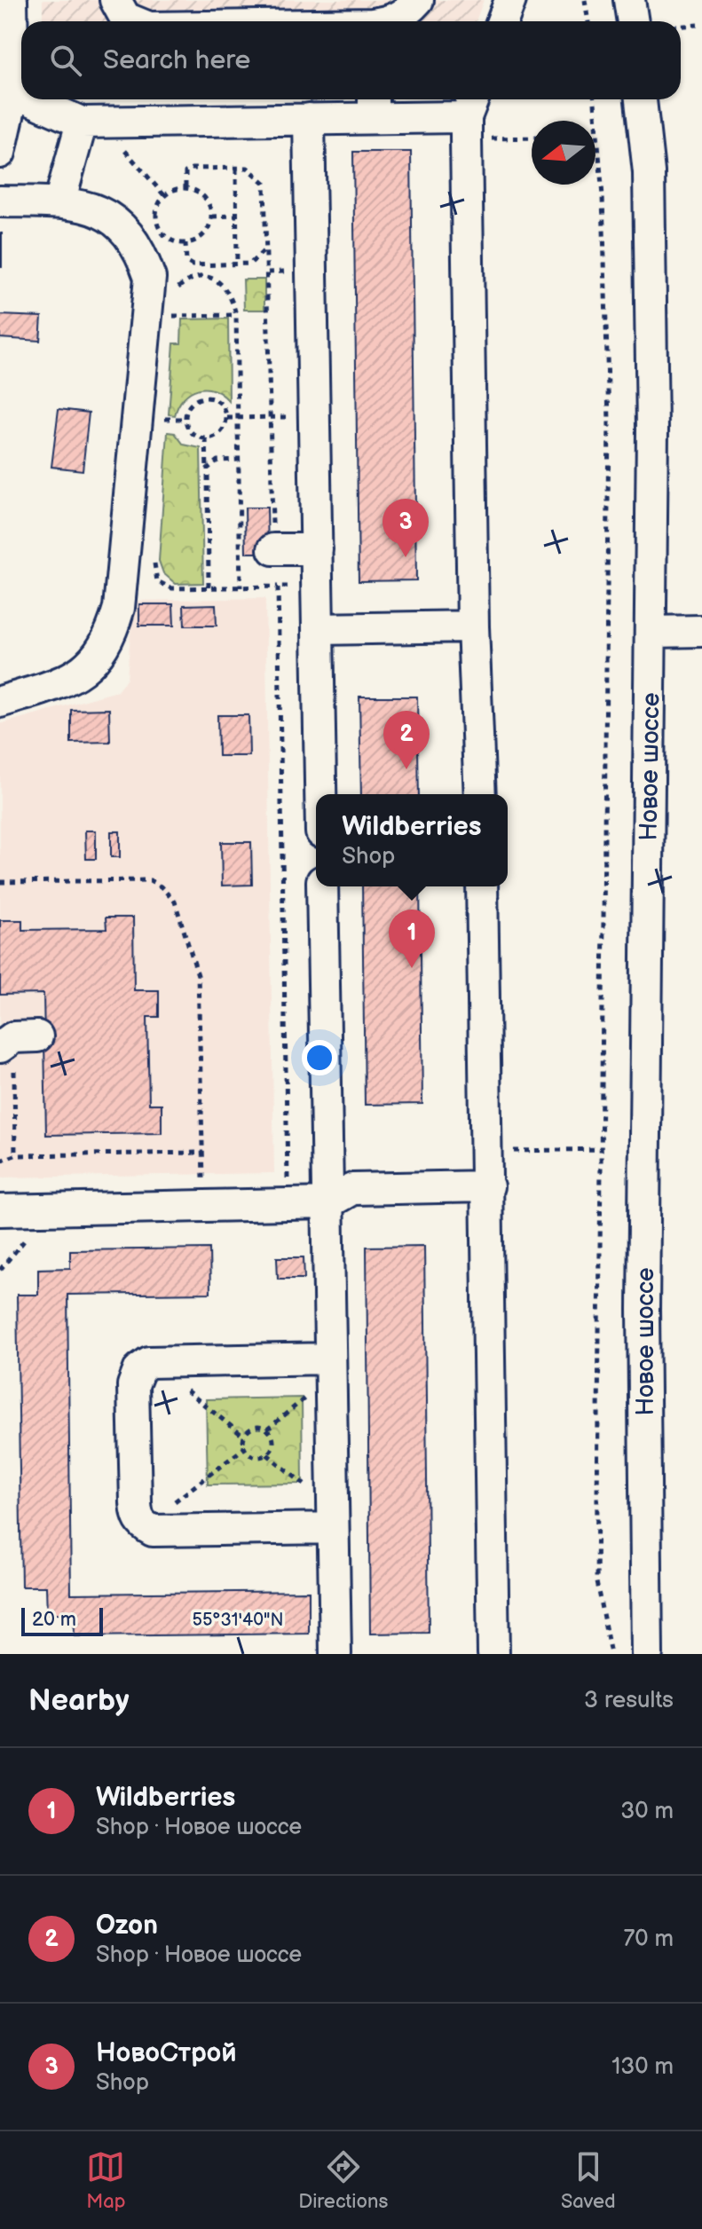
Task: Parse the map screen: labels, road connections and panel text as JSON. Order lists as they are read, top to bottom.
{
  "streets": {
    "street": ["Новое шоссе"]
  },
  "scale_bar": "20 m",
  "north": "left",
  "page": {
    "search": "Search here",
    "pins": ["3", "2", "1"],
    "popup": ["Wildberries", "Shop"],
    "scale": "20 m",
    "heading": ["Nearby", "3 results"],
    "list": [
      {
        "mark": "1",
        "name": "Wildberries",
        "note": "Shop · Новое шоссе",
        "value": "30 m"
      },
      {
        "mark": "2",
        "name": "Ozon",
        "note": "Shop · Новое шоссе",
        "value": "70 m"
      },
      {
        "mark": "3",
        "name": "НовоСтрой",
        "note": "Shop",
        "value": "130 m"
      }
    ],
    "nav": ["Map", "Directions", "Saved"]
  },
  "coordinates": ["55°31'40\"N"]
}
